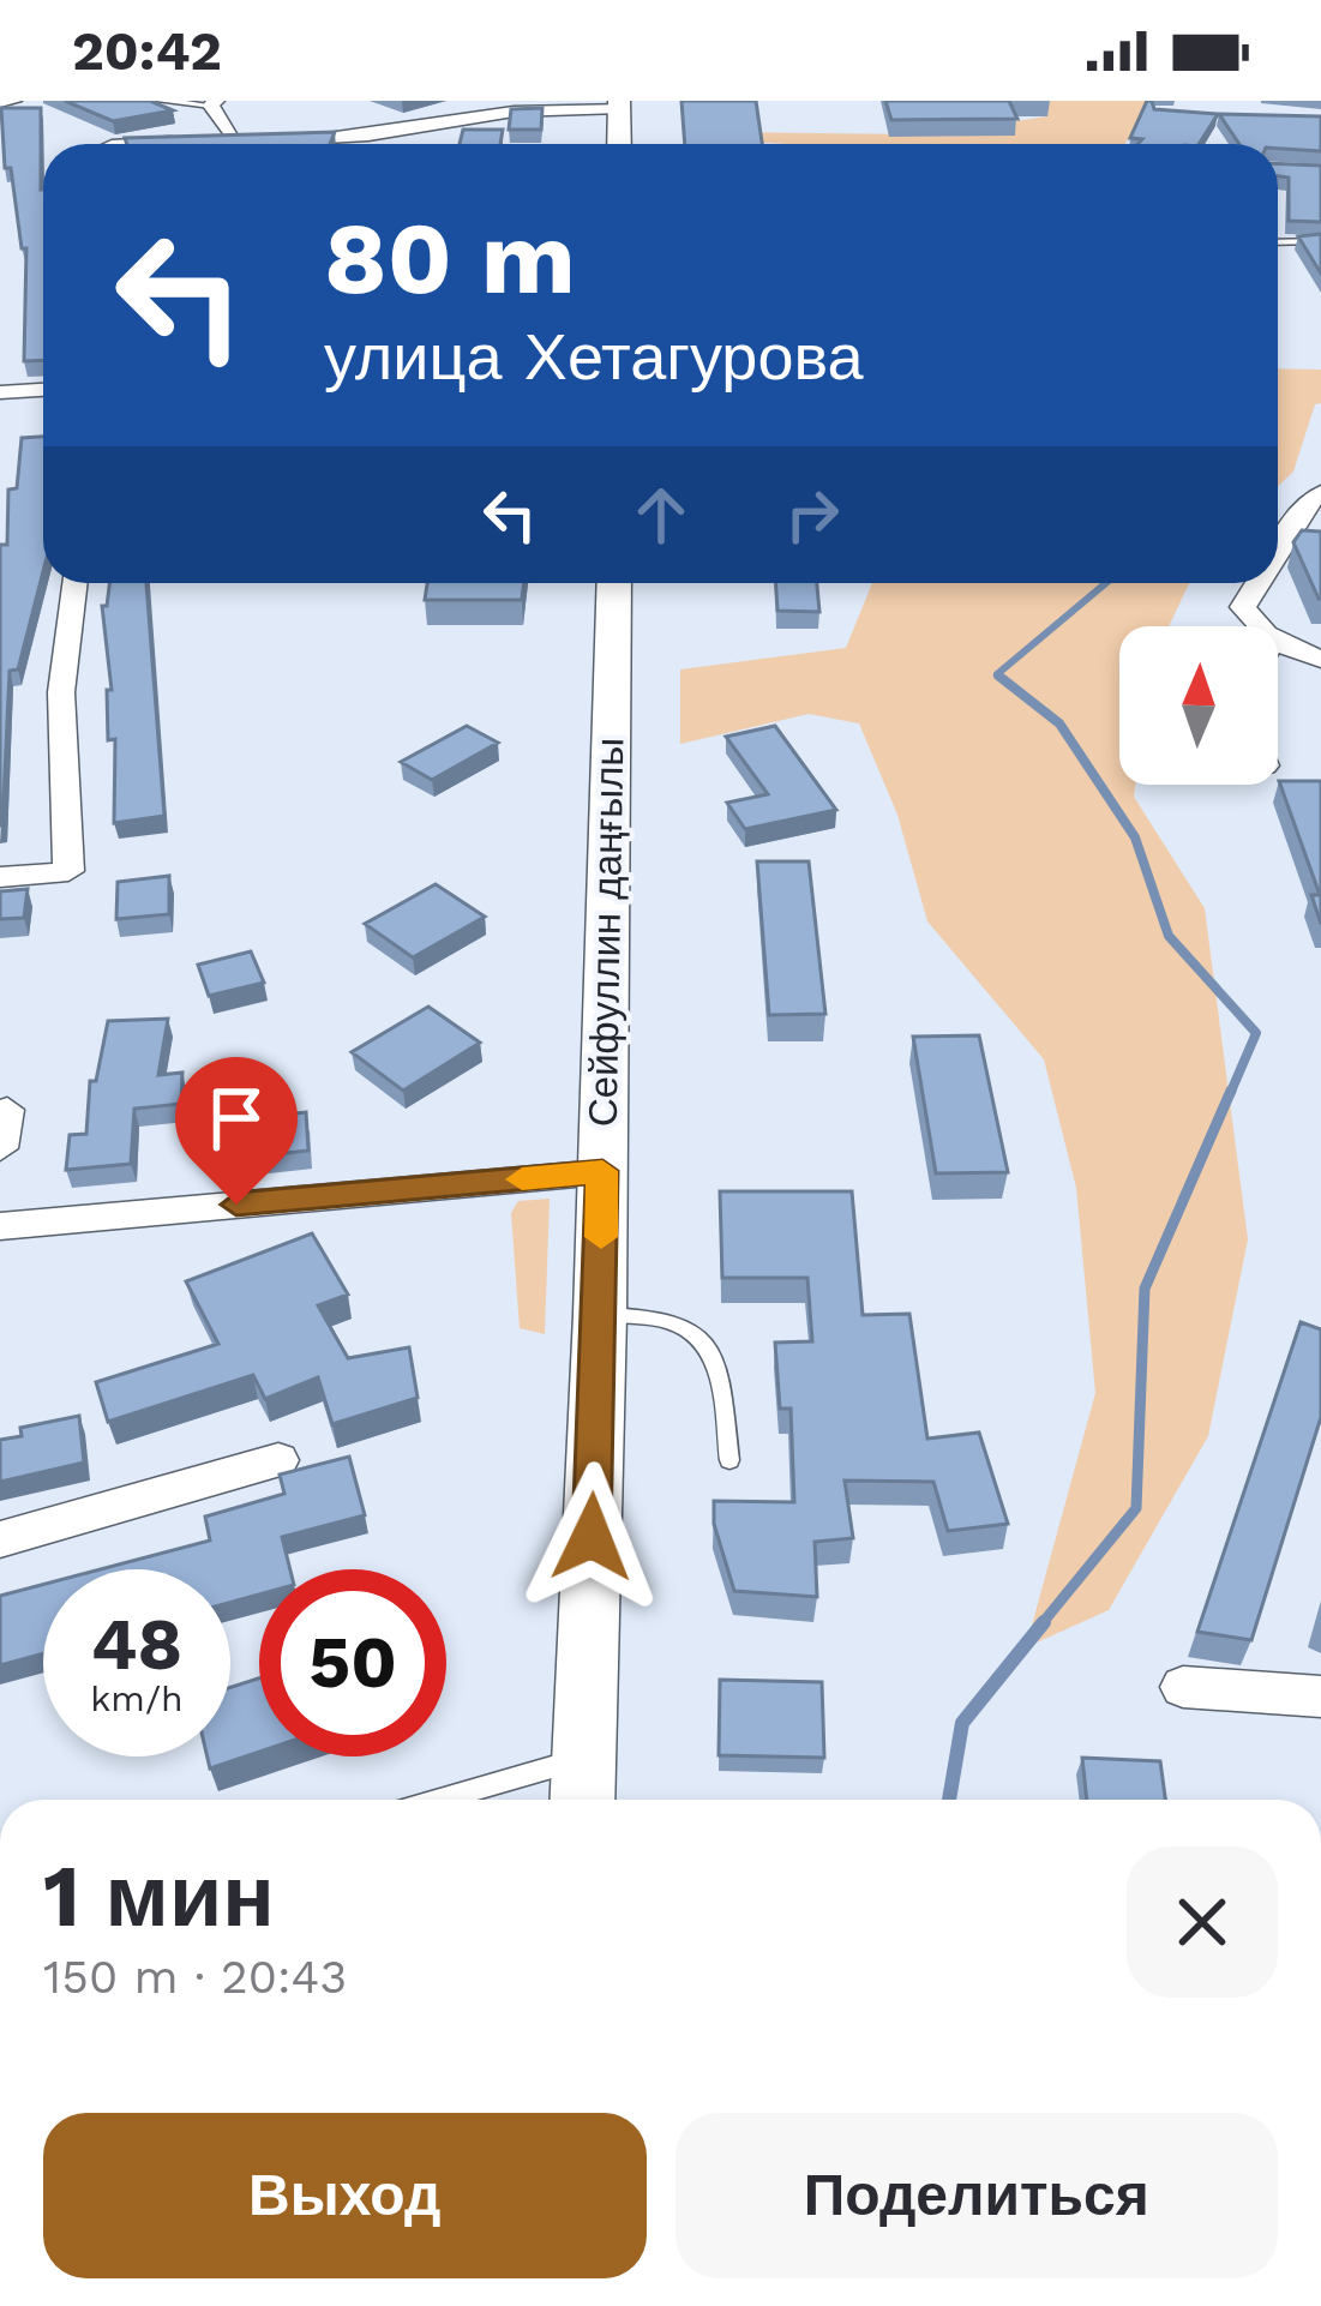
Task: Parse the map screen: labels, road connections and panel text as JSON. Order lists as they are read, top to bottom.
{
  "streets": {
    "main road": ["Сейфуллин даңғылы"]
  },
  "north": "top",
  "page": {
    "status": "20:42",
    "turn": ["80 m", "улица Хетагурова"],
    "speed": "48 km/h",
    "limit": "50",
    "heading": ["1 мин", "150 m · 20:43"],
    "buttons": ["Выход", "Поделиться"]
  }
}
